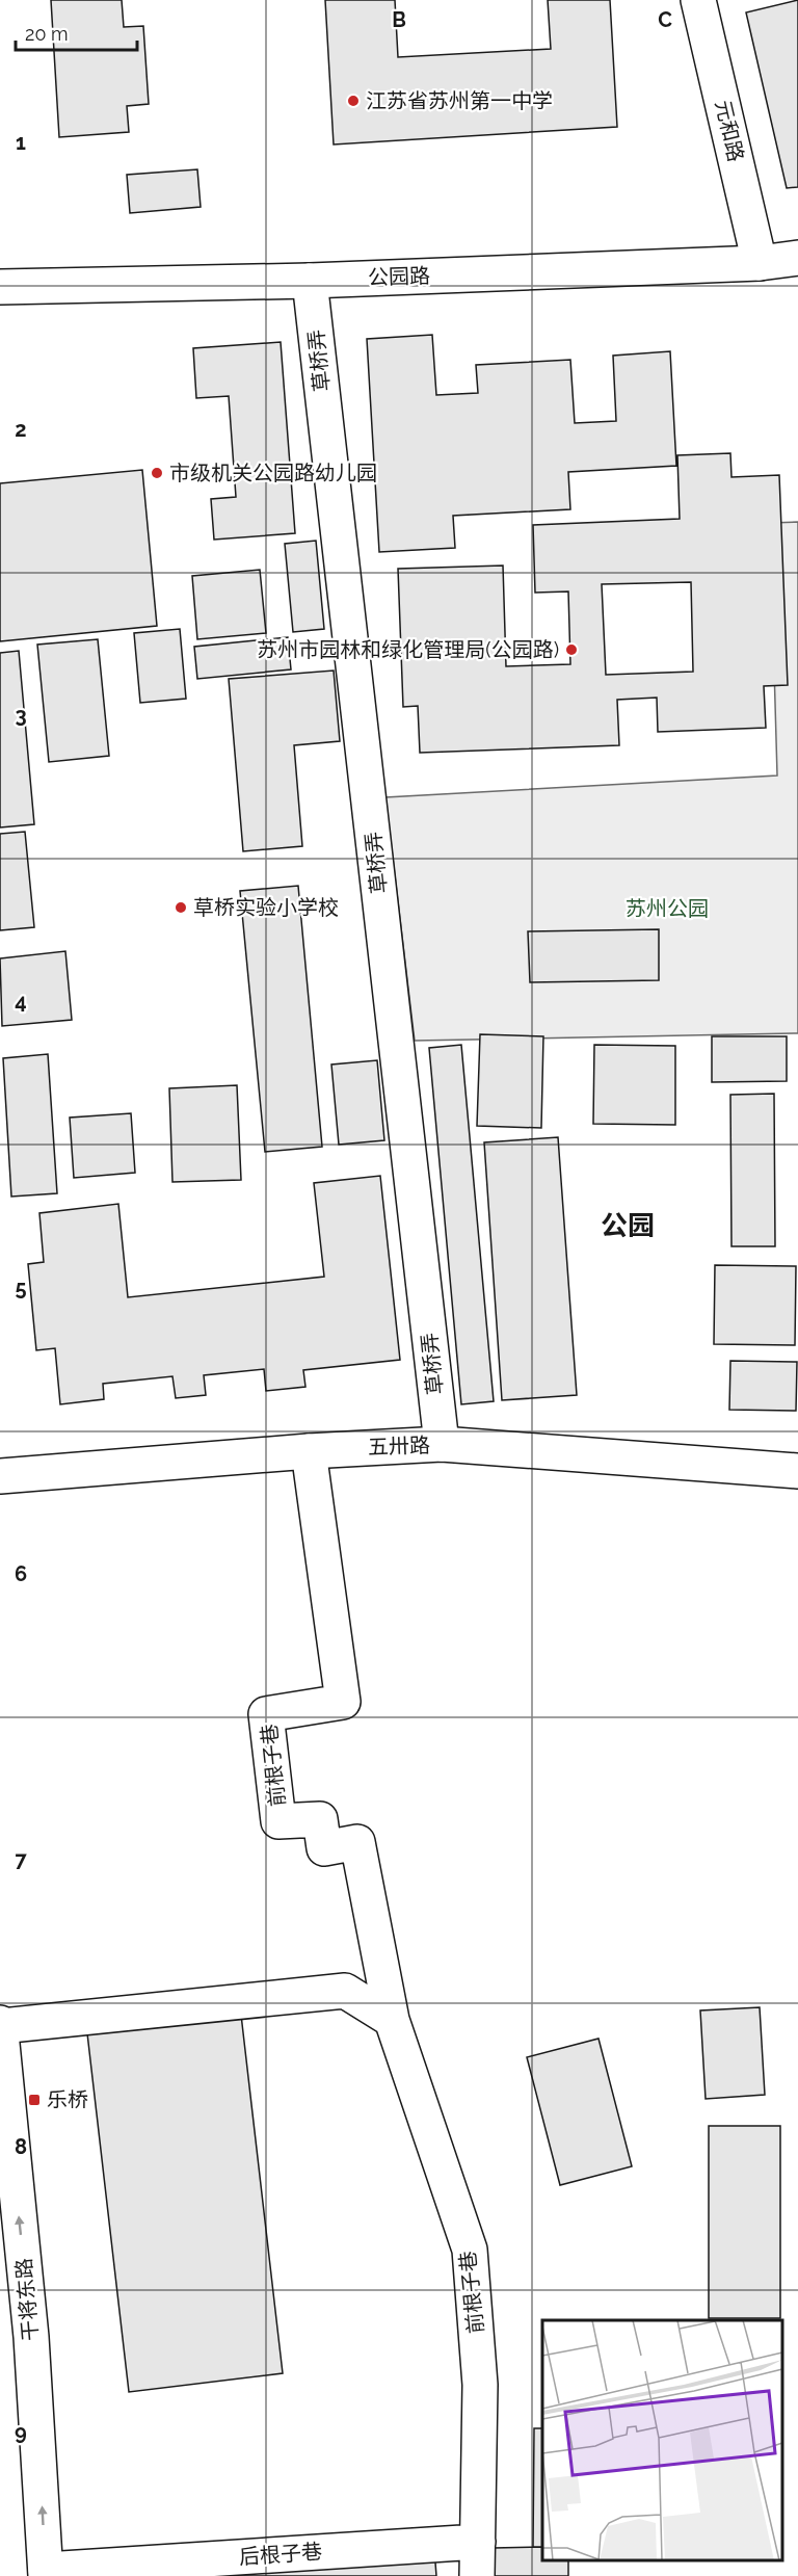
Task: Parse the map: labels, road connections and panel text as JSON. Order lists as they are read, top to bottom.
{
  "streets": {
    "street": [
      "元和路",
      "公园路",
      "草桥弄",
      "五卅路",
      "前根子巷",
      "干将东路",
      "后根子巷"
    ]
  },
  "crossings": [
    ["元和路", "公园路"],
    ["公园路", "草桥弄"],
    ["草桥弄", "五卅路"],
    ["五卅路", "前根子巷"],
    ["前根子巷", "后根子巷"],
    ["干将东路", "后根子巷"]
  ],
  "one_way": ["干将东路"],
  "districts": ["公园"],
  "parks": ["苏州公园"],
  "places": {
    "other": [
      "江苏省苏州第一中学",
      "市级机关公园路幼儿园",
      "苏州市园林和绿化管理局(公园路)",
      "草桥实验小学校"
    ],
    "transit": ["乐桥"]
  },
  "scale_bar": "20 m",
  "grid": {
    "columns": ["B", "C"],
    "rows": [
      "1",
      "2",
      "3",
      "4",
      "5",
      "6",
      "7",
      "8",
      "9"
    ]
  }
}
